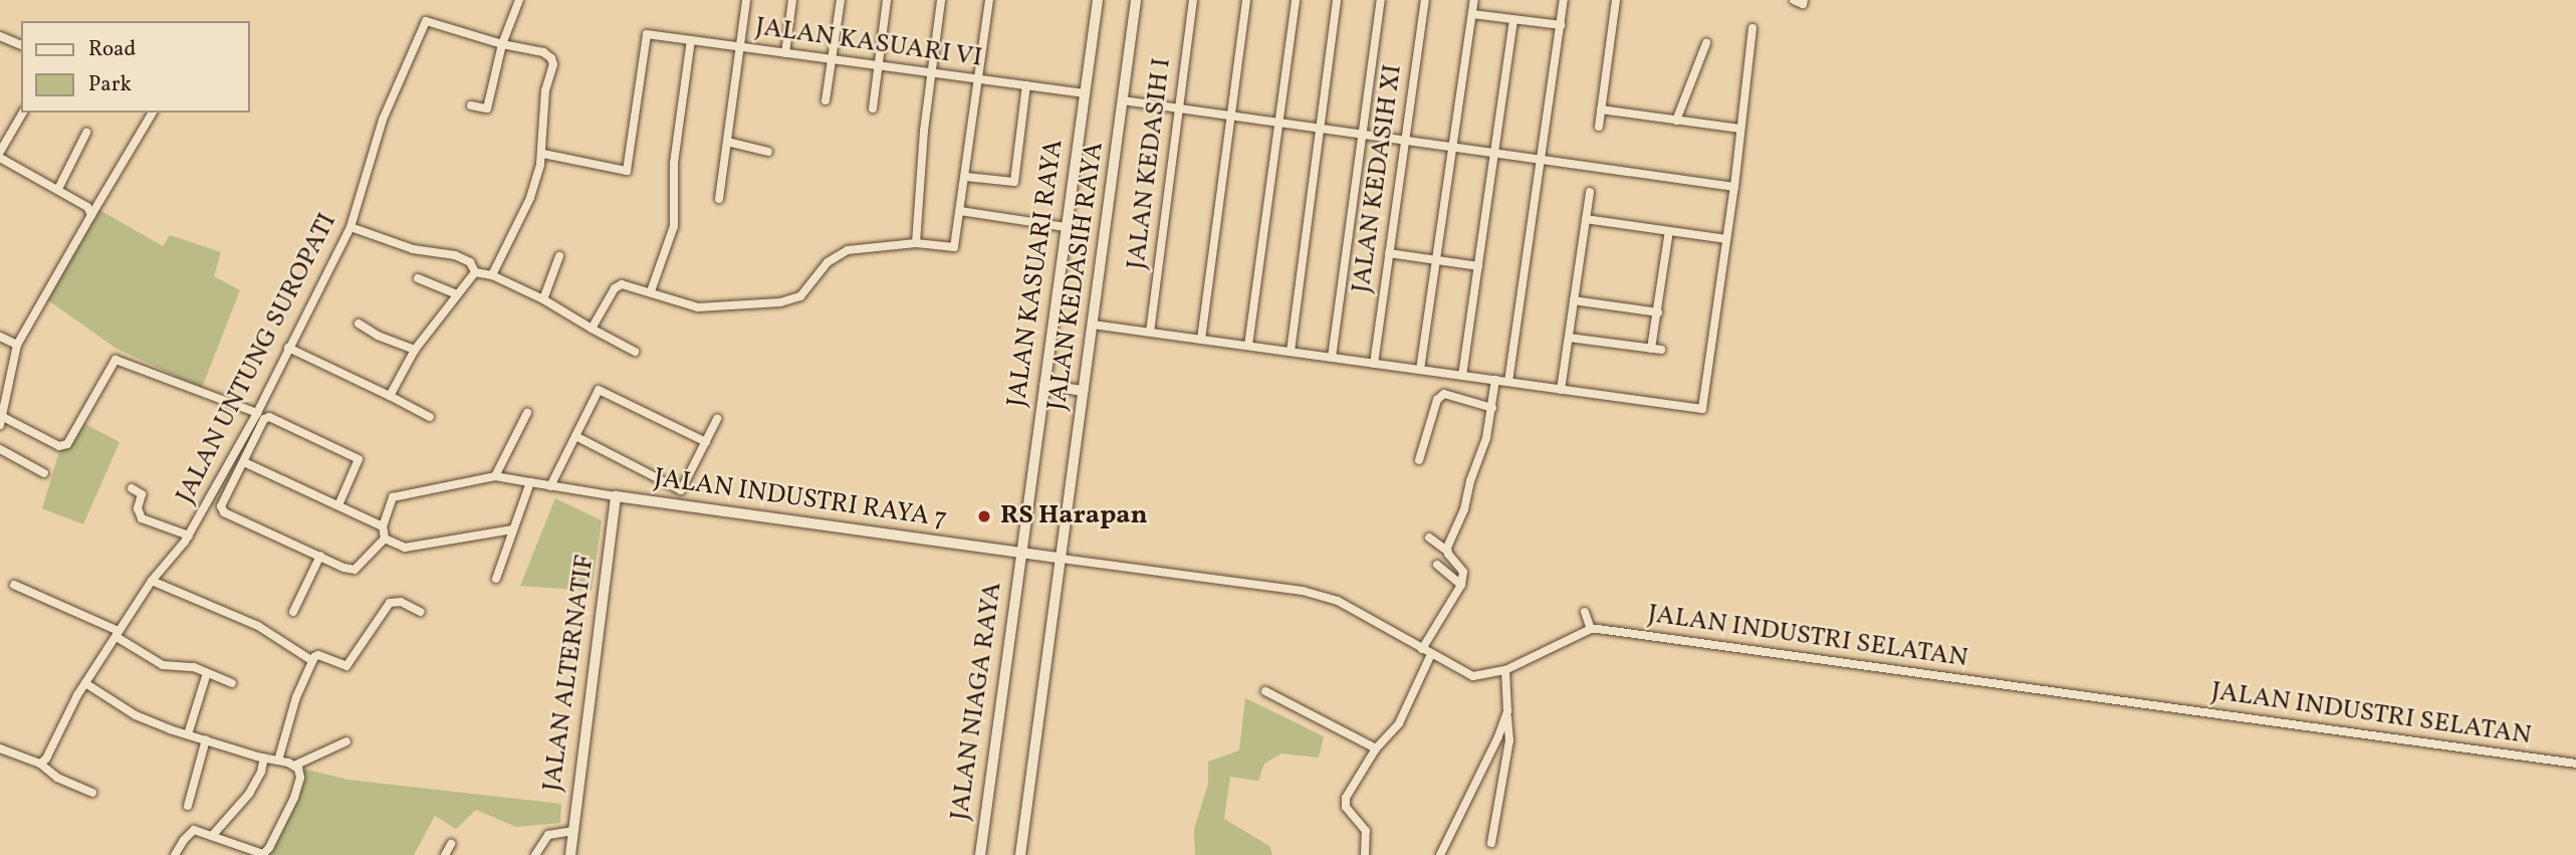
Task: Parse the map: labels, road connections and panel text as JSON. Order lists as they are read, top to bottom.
{
  "streets": {
    "main road": [
      "JALAN KASUARI RAYA",
      "JALAN KEDASIH RAYA",
      "JALAN INDUSTRI RAYA 7",
      "JALAN ALTERNATIF",
      "JALAN NIAGA RAYA"
    ],
    "street": [
      "JALAN KASUARI VI",
      "JALAN KEDASIH I",
      "JALAN KEDASIH XI",
      "JALAN UNTUNG SUROPATI",
      "JALAN INDUSTRI SELATAN"
    ]
  },
  "crossings": [
    ["JALAN KASUARI VI", "JALAN KASUARI RAYA"],
    ["JALAN KASUARI RAYA", "JALAN INDUSTRI RAYA 7"],
    ["JALAN KASUARI RAYA", "JALAN NIAGA RAYA"],
    ["JALAN KEDASIH RAYA", "JALAN INDUSTRI RAYA 7"],
    ["JALAN INDUSTRI RAYA 7", "JALAN ALTERNATIF"],
    ["JALAN INDUSTRI RAYA 7", "JALAN NIAGA RAYA"]
  ],
  "places": ["RS Harapan"],
  "legend": ["Road", "Park"]
}
